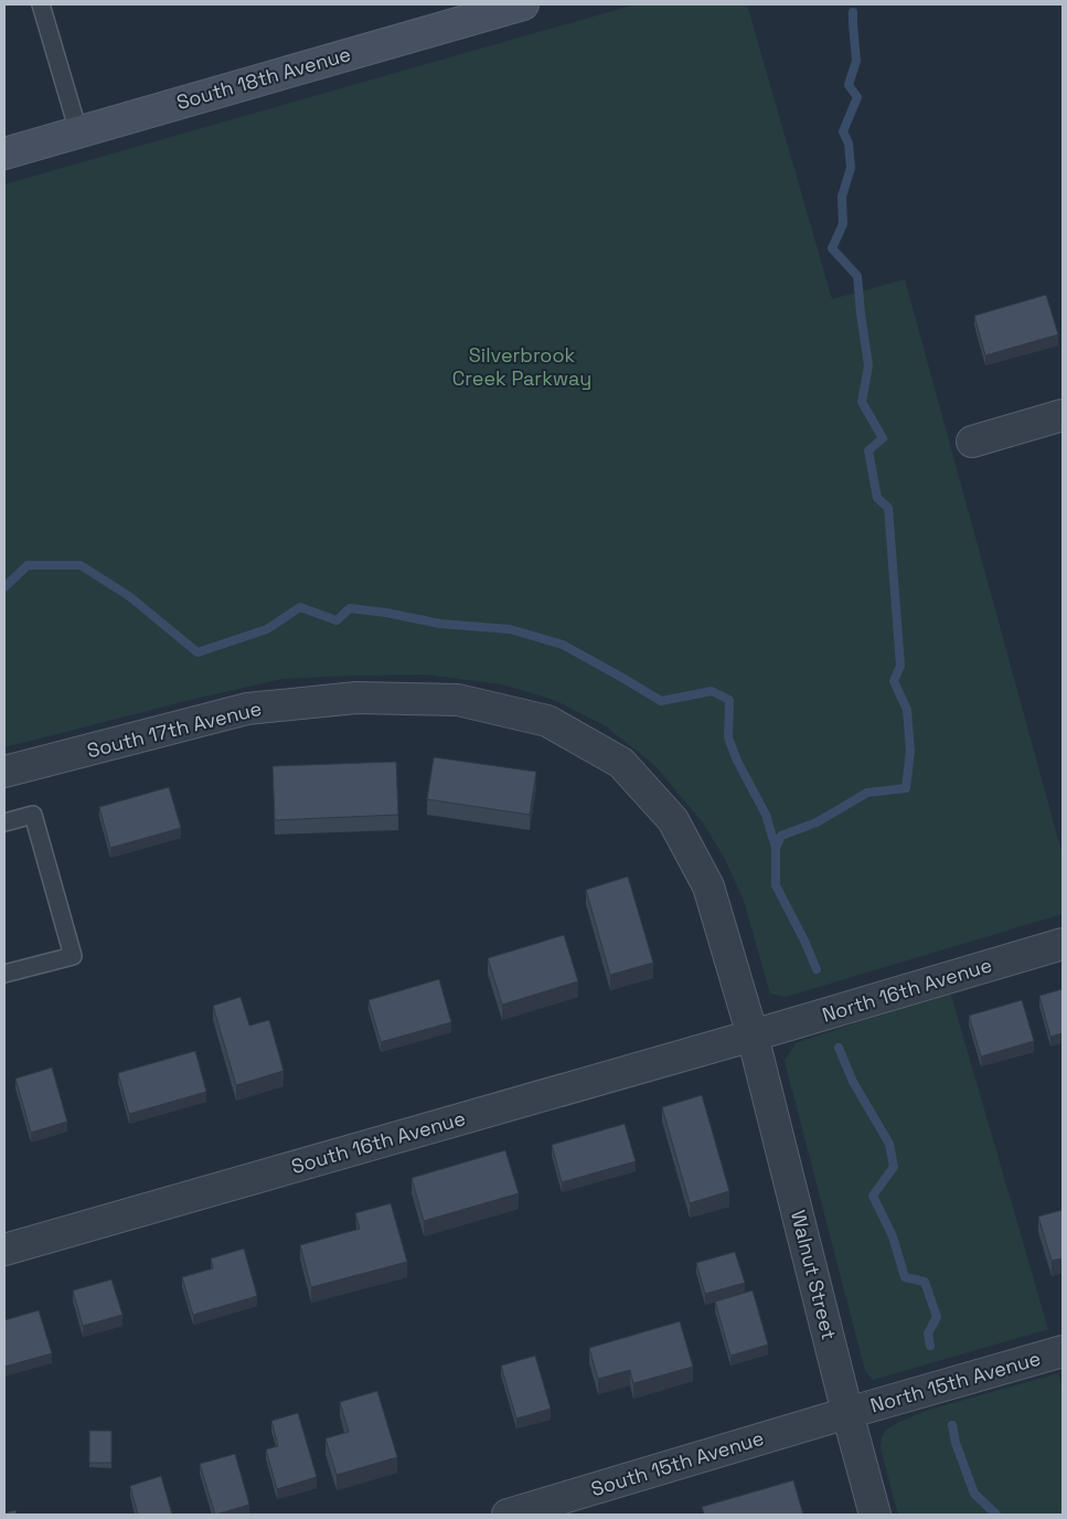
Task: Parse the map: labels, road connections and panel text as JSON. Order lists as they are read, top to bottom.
{
  "streets": {
    "street": [
      "South 18th Avenue",
      "South 17th Avenue",
      "North 16th Avenue",
      "South 16th Avenue",
      "Walnut Street",
      "North 15th Avenue",
      "South 15th Avenue"
    ]
  },
  "crossings": [
    ["South 17th Avenue", "North 16th Avenue"],
    ["South 17th Avenue", "South 16th Avenue"],
    ["South 17th Avenue", "Walnut Street"],
    ["North 16th Avenue", "South 16th Avenue"],
    ["North 16th Avenue", "Walnut Street"],
    ["South 16th Avenue", "Walnut Street"],
    ["Walnut Street", "North 15th Avenue"],
    ["Walnut Street", "South 15th Avenue"],
    ["North 15th Avenue", "South 15th Avenue"]
  ],
  "parks": ["Silverbrook Creek Parkway"]
}
